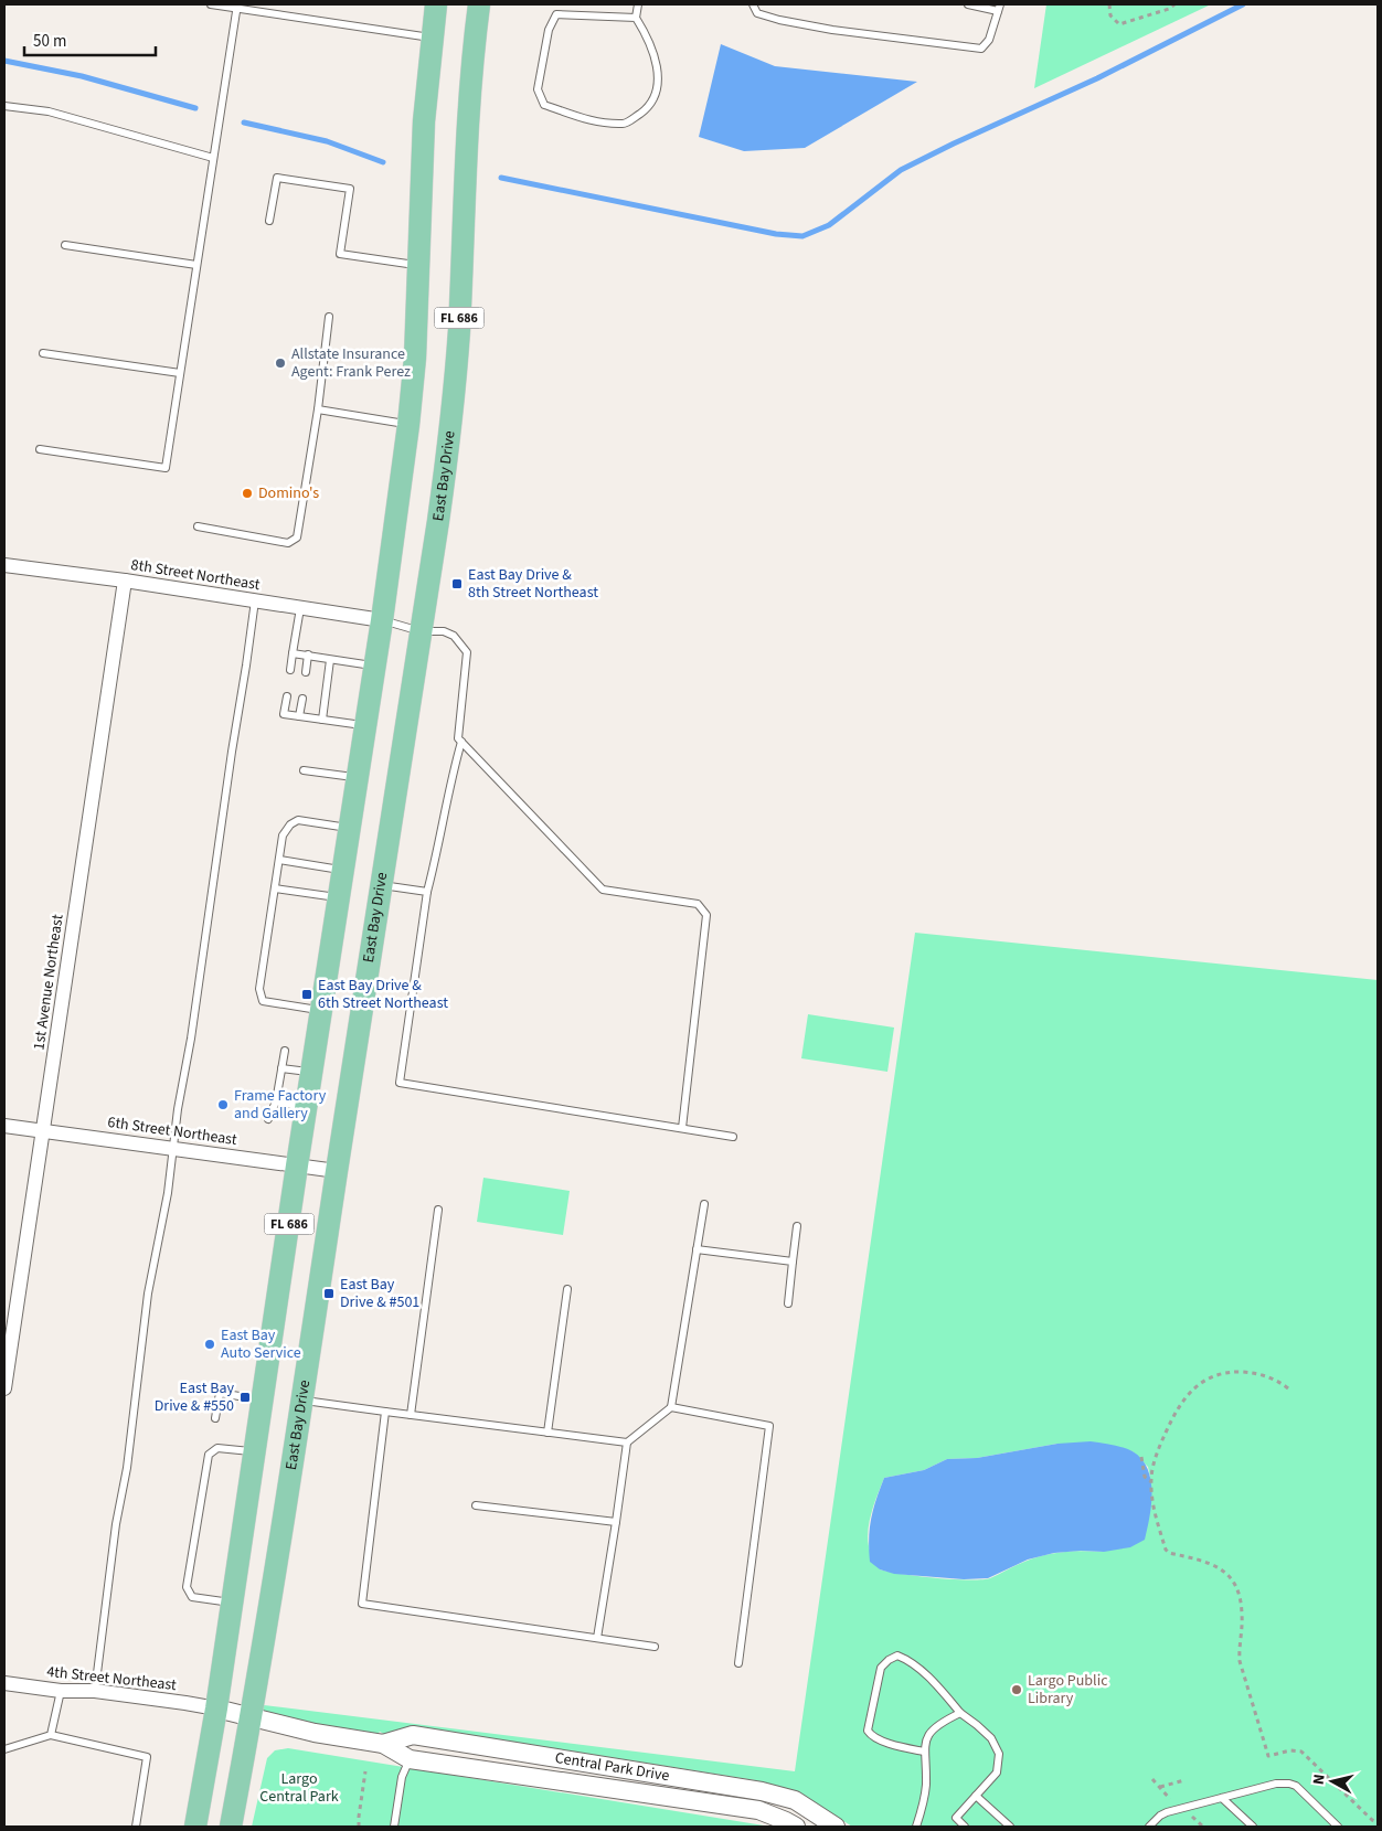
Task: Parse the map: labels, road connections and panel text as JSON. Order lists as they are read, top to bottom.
{
  "streets": {
    "main road": ["FL 686", "East Bay Drive"],
    "street": [
      "8th Street Northeast",
      "1st Avenue Northeast",
      "6th Street Northeast",
      "4th Street Northeast",
      "Central Park Drive"
    ]
  },
  "crossings": [
    ["FL 686", "8th Street Northeast"],
    ["FL 686", "6th Street Northeast"],
    ["FL 686", "4th Street Northeast"],
    ["FL 686", "Central Park Drive"],
    ["East Bay Drive", "6th Street Northeast"],
    ["East Bay Drive", "Central Park Drive"],
    ["8th Street Northeast", "1st Avenue Northeast"],
    ["1st Avenue Northeast", "6th Street Northeast"],
    ["4th Street Northeast", "Central Park Drive"]
  ],
  "parks": ["Largo Central Park"],
  "places": {
    "other": [
      "Allstate Insurance Agent: Frank Perez",
      "Domino's",
      "Frame Factory and Gallery",
      "East Bay Auto Service",
      "Largo Public Library"
    ],
    "transit": [
      "East Bay Drive & 8th Street Northeast",
      "East Bay Drive & 6th Street Northeast",
      "East Bay Drive & #501",
      "East Bay Drive & #550"
    ]
  },
  "scale_bar": "50 m",
  "north": "left"
}
